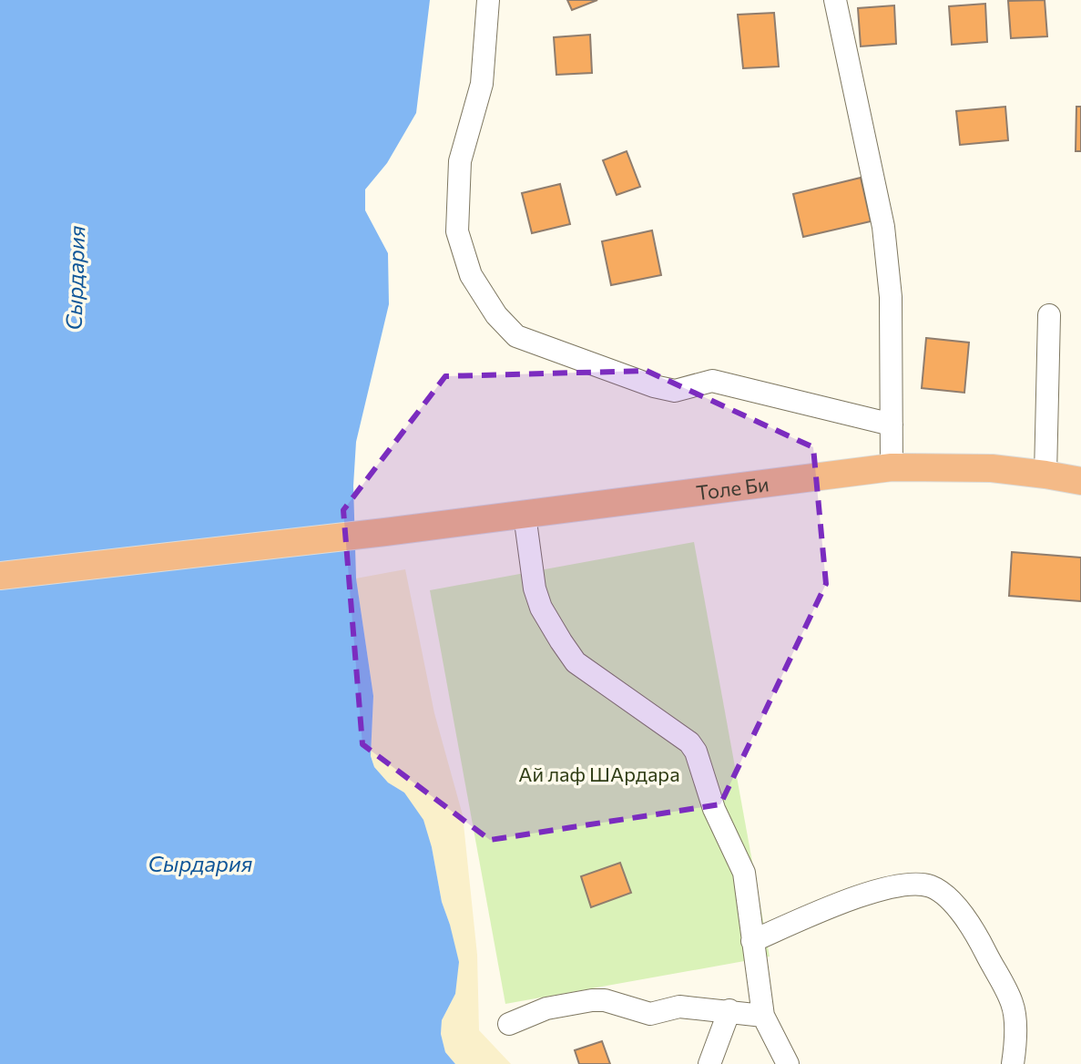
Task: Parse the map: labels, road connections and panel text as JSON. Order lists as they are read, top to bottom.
{
  "streets": {
    "main road": ["Толе Би"]
  },
  "water": ["Сырдария"],
  "parks": ["Ай лаф ШАрдара"]
}
